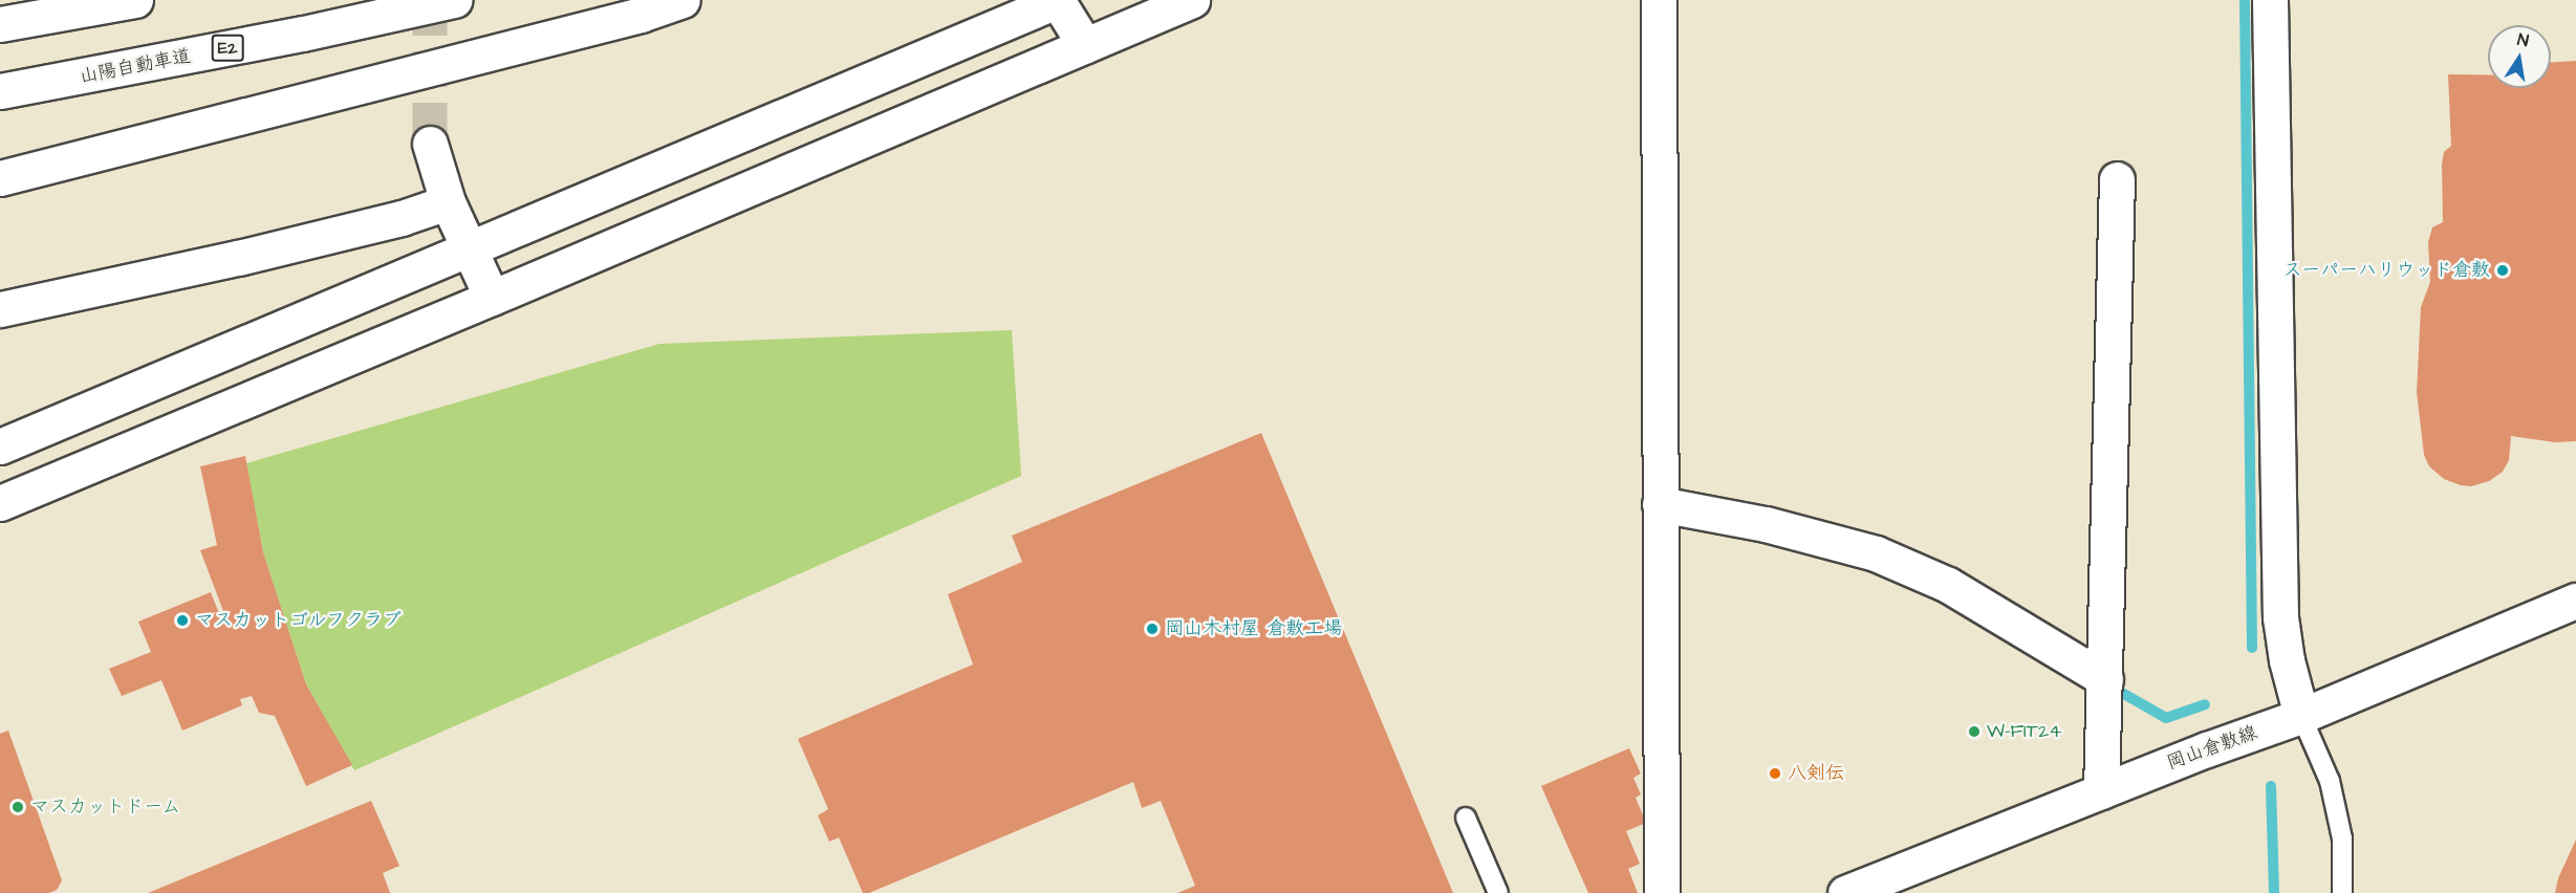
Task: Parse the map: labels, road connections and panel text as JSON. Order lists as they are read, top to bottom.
{
  "streets": {
    "main road": ["E2", "山陽自動車道", "岡山倉敷線"]
  },
  "places": [
    "スーパーハリウッド倉敷",
    "マスカットゴルフクラブ",
    "岡山木村屋 倉敷工場",
    "W-FIT24",
    "八剣伝",
    "マスカットドーム"
  ],
  "north": "top"
}
